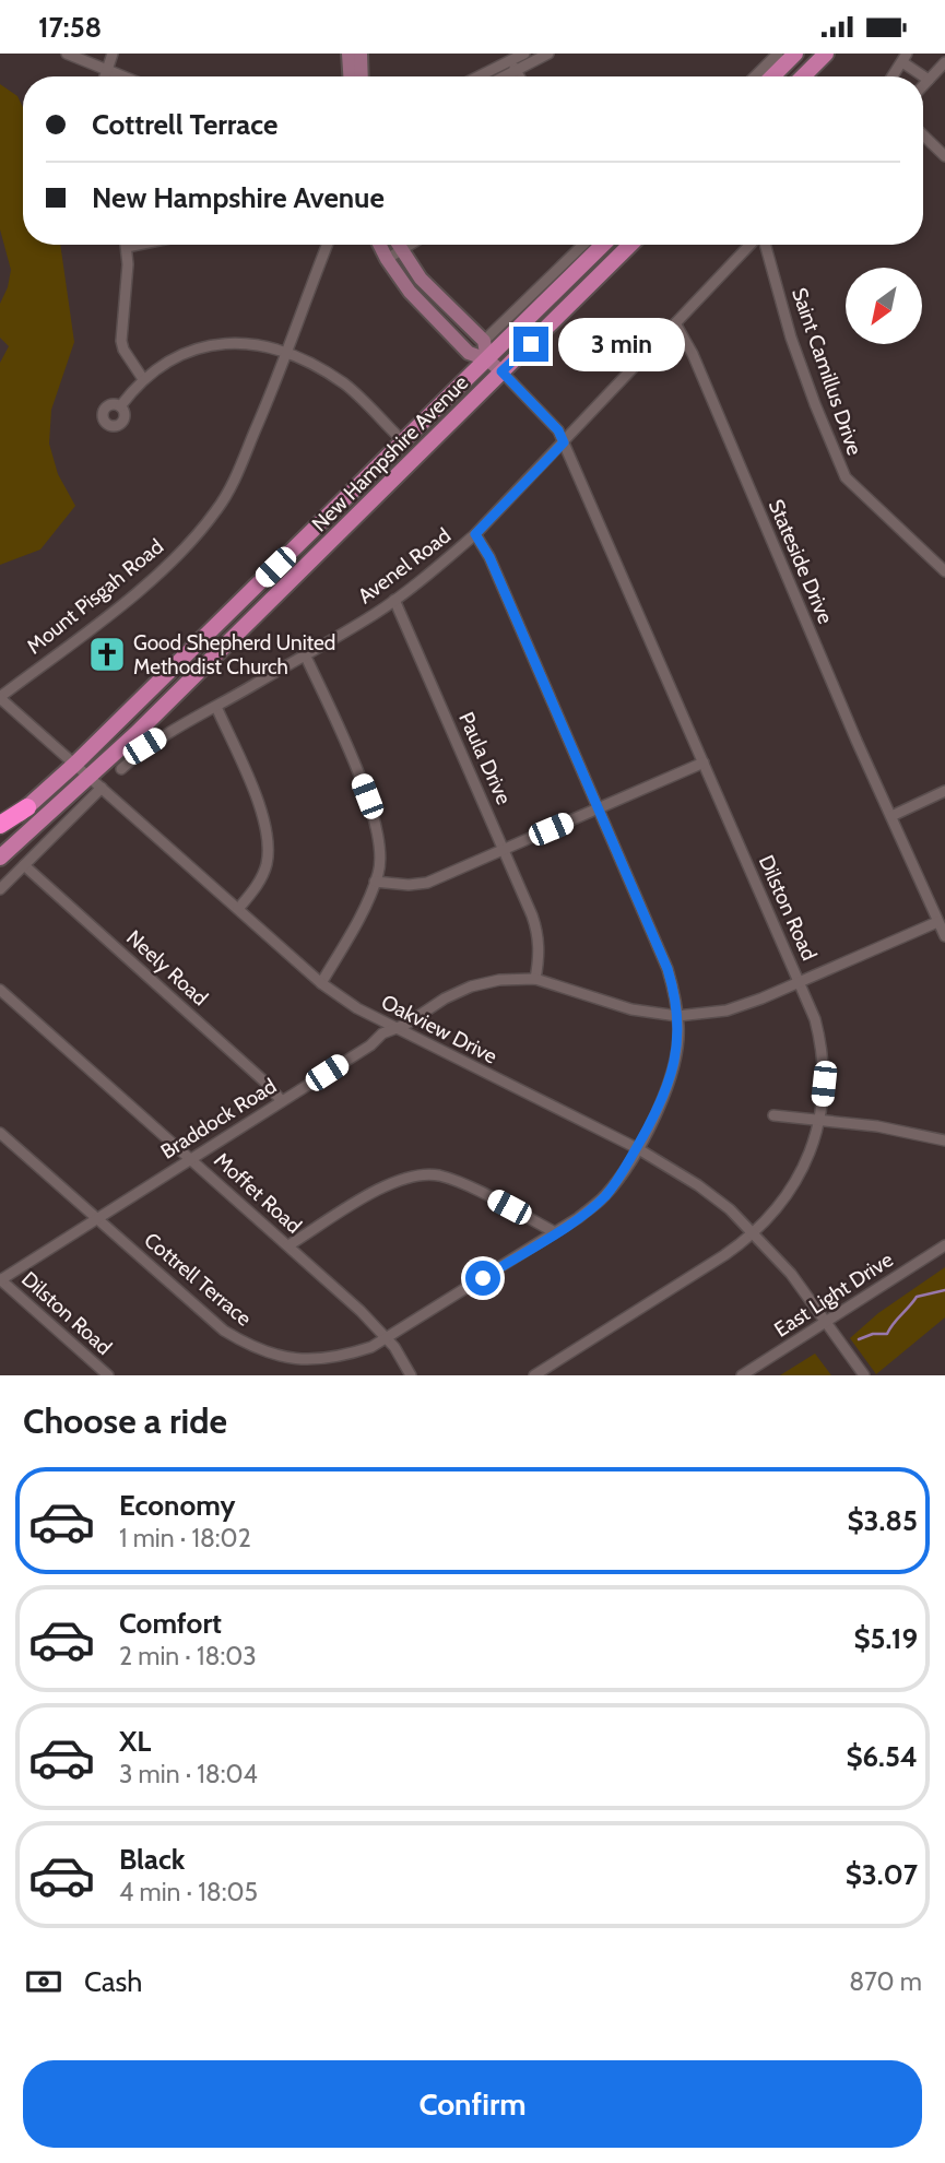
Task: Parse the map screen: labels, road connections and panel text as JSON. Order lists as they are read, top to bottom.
{
  "streets": {
    "main road": ["New Hampshire Avenue"],
    "street": [
      "Saint Camillus Drive",
      "Stateside Drive",
      "Avenel Road",
      "Mount Pisgah Road",
      "Paula Drive",
      "Dilston Road",
      "Neely Road",
      "Oakview Drive",
      "Braddock Road",
      "Moffet Road",
      "Cottrell Terrace",
      "East Light Drive"
    ]
  },
  "crossings": [
    ["New Hampshire Avenue", "Dilston Road"],
    ["New Hampshire Avenue", "Oakview Drive"],
    ["Stateside Drive", "Avenel Road"],
    ["Avenel Road", "Paula Drive"],
    ["Avenel Road", "Dilston Road"],
    ["Avenel Road", "Cottrell Terrace"],
    ["Mount Pisgah Road", "Oakview Drive"],
    ["Paula Drive", "Braddock Road"],
    ["Dilston Road", "Oakview Drive"],
    ["Dilston Road", "Braddock Road"],
    ["Neely Road", "Braddock Road"],
    ["Oakview Drive", "Braddock Road"],
    ["Oakview Drive", "Cottrell Terrace"],
    ["Oakview Drive", "East Light Drive"],
    ["Braddock Road", "Moffet Road"],
    ["Braddock Road", "Cottrell Terrace"],
    ["Moffet Road", "Cottrell Terrace"]
  ],
  "places": {
    "church": ["Good Shepherd United Methodist Church"]
  },
  "north": "bottom left",
  "page": {
    "status": "17:58",
    "banner": ["Cottrell Terrace", "New Hampshire Avenue"],
    "bubble": "3 min",
    "heading": "Choose a ride",
    "list": [
      {
        "name": "Economy",
        "note": "1 min · 18:02",
        "value": "$3.85"
      },
      {
        "name": "Comfort",
        "note": "2 min · 18:03",
        "value": "$5.19"
      },
      {
        "name": "XL",
        "note": "3 min · 18:04",
        "value": "$6.54"
      },
      {
        "name": "Black",
        "note": "4 min · 18:05",
        "value": "$3.07"
      }
    ],
    "pay": ["Cash", "870 m"],
    "buttons": "Confirm"
  }
}
